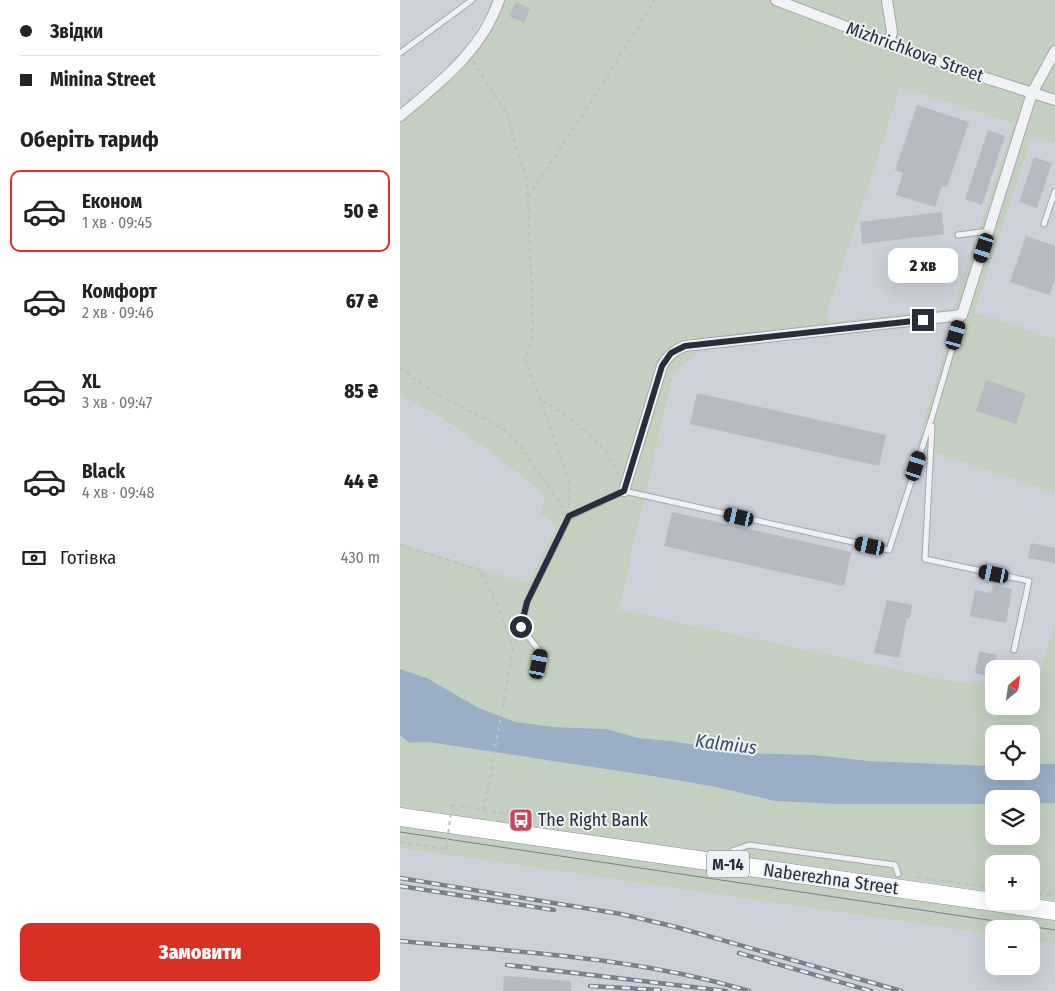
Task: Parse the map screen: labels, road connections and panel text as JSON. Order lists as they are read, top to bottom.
{
  "streets": {
    "highway": ["М-14", "Naberezhna Street"],
    "street": ["Mizhrichkova Street"]
  },
  "water": ["Kalmius"],
  "places": {
    "bus stop": ["The Right Bank"]
  },
  "north": "top right",
  "page": {
    "banner": ["Звідки", "Minina Street"],
    "heading": "Оберіть тариф",
    "list": [
      {
        "name": "Економ",
        "note": "1 хв · 09:45",
        "value": "50 ₴"
      },
      {
        "name": "Комфорт",
        "note": "2 хв · 09:46",
        "value": "67 ₴"
      },
      {
        "name": "XL",
        "note": "3 хв · 09:47",
        "value": "85 ₴"
      },
      {
        "name": "Black",
        "note": "4 хв · 09:48",
        "value": "44 ₴"
      }
    ],
    "bubble": "2 хв",
    "pay": ["Готівка", "430 m"],
    "map_buttons": ["+", "−"],
    "buttons": "Замовити"
  }
}
